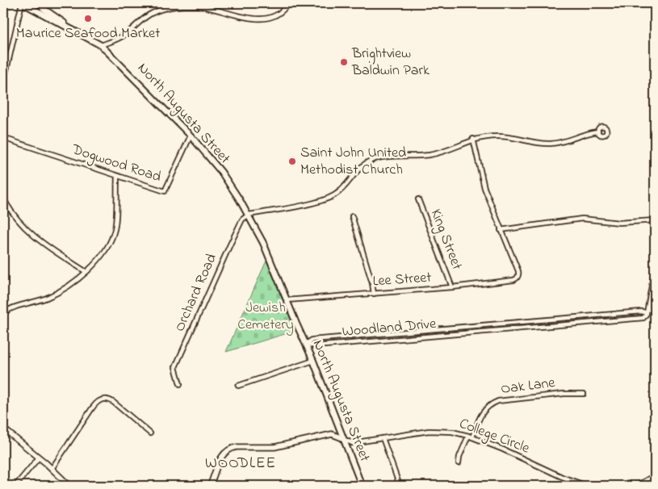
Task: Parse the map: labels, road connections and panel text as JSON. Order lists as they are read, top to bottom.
{
  "streets": {
    "main road": ["North Augusta Street"],
    "street": [
      "Dogwood Road",
      "King Street",
      "Lee Street",
      "Orchard Road",
      "Woodland Drive",
      "Oak Lane",
      "College Circle"
    ]
  },
  "crossings": [
    ["North Augusta Street", "Dogwood Road"],
    ["North Augusta Street", "Lee Street"],
    ["North Augusta Street", "Orchard Road"],
    ["North Augusta Street", "Woodland Drive"],
    ["North Augusta Street", "College Circle"],
    ["King Street", "Lee Street"],
    ["Oak Lane", "College Circle"]
  ],
  "districts": ["WOODLEE"],
  "parks": ["Jewish Cemetery"],
  "places": ["Maurice Seafood Market", "Brightview Baldwin Park", "Saint John United Methodist Church"]
}
